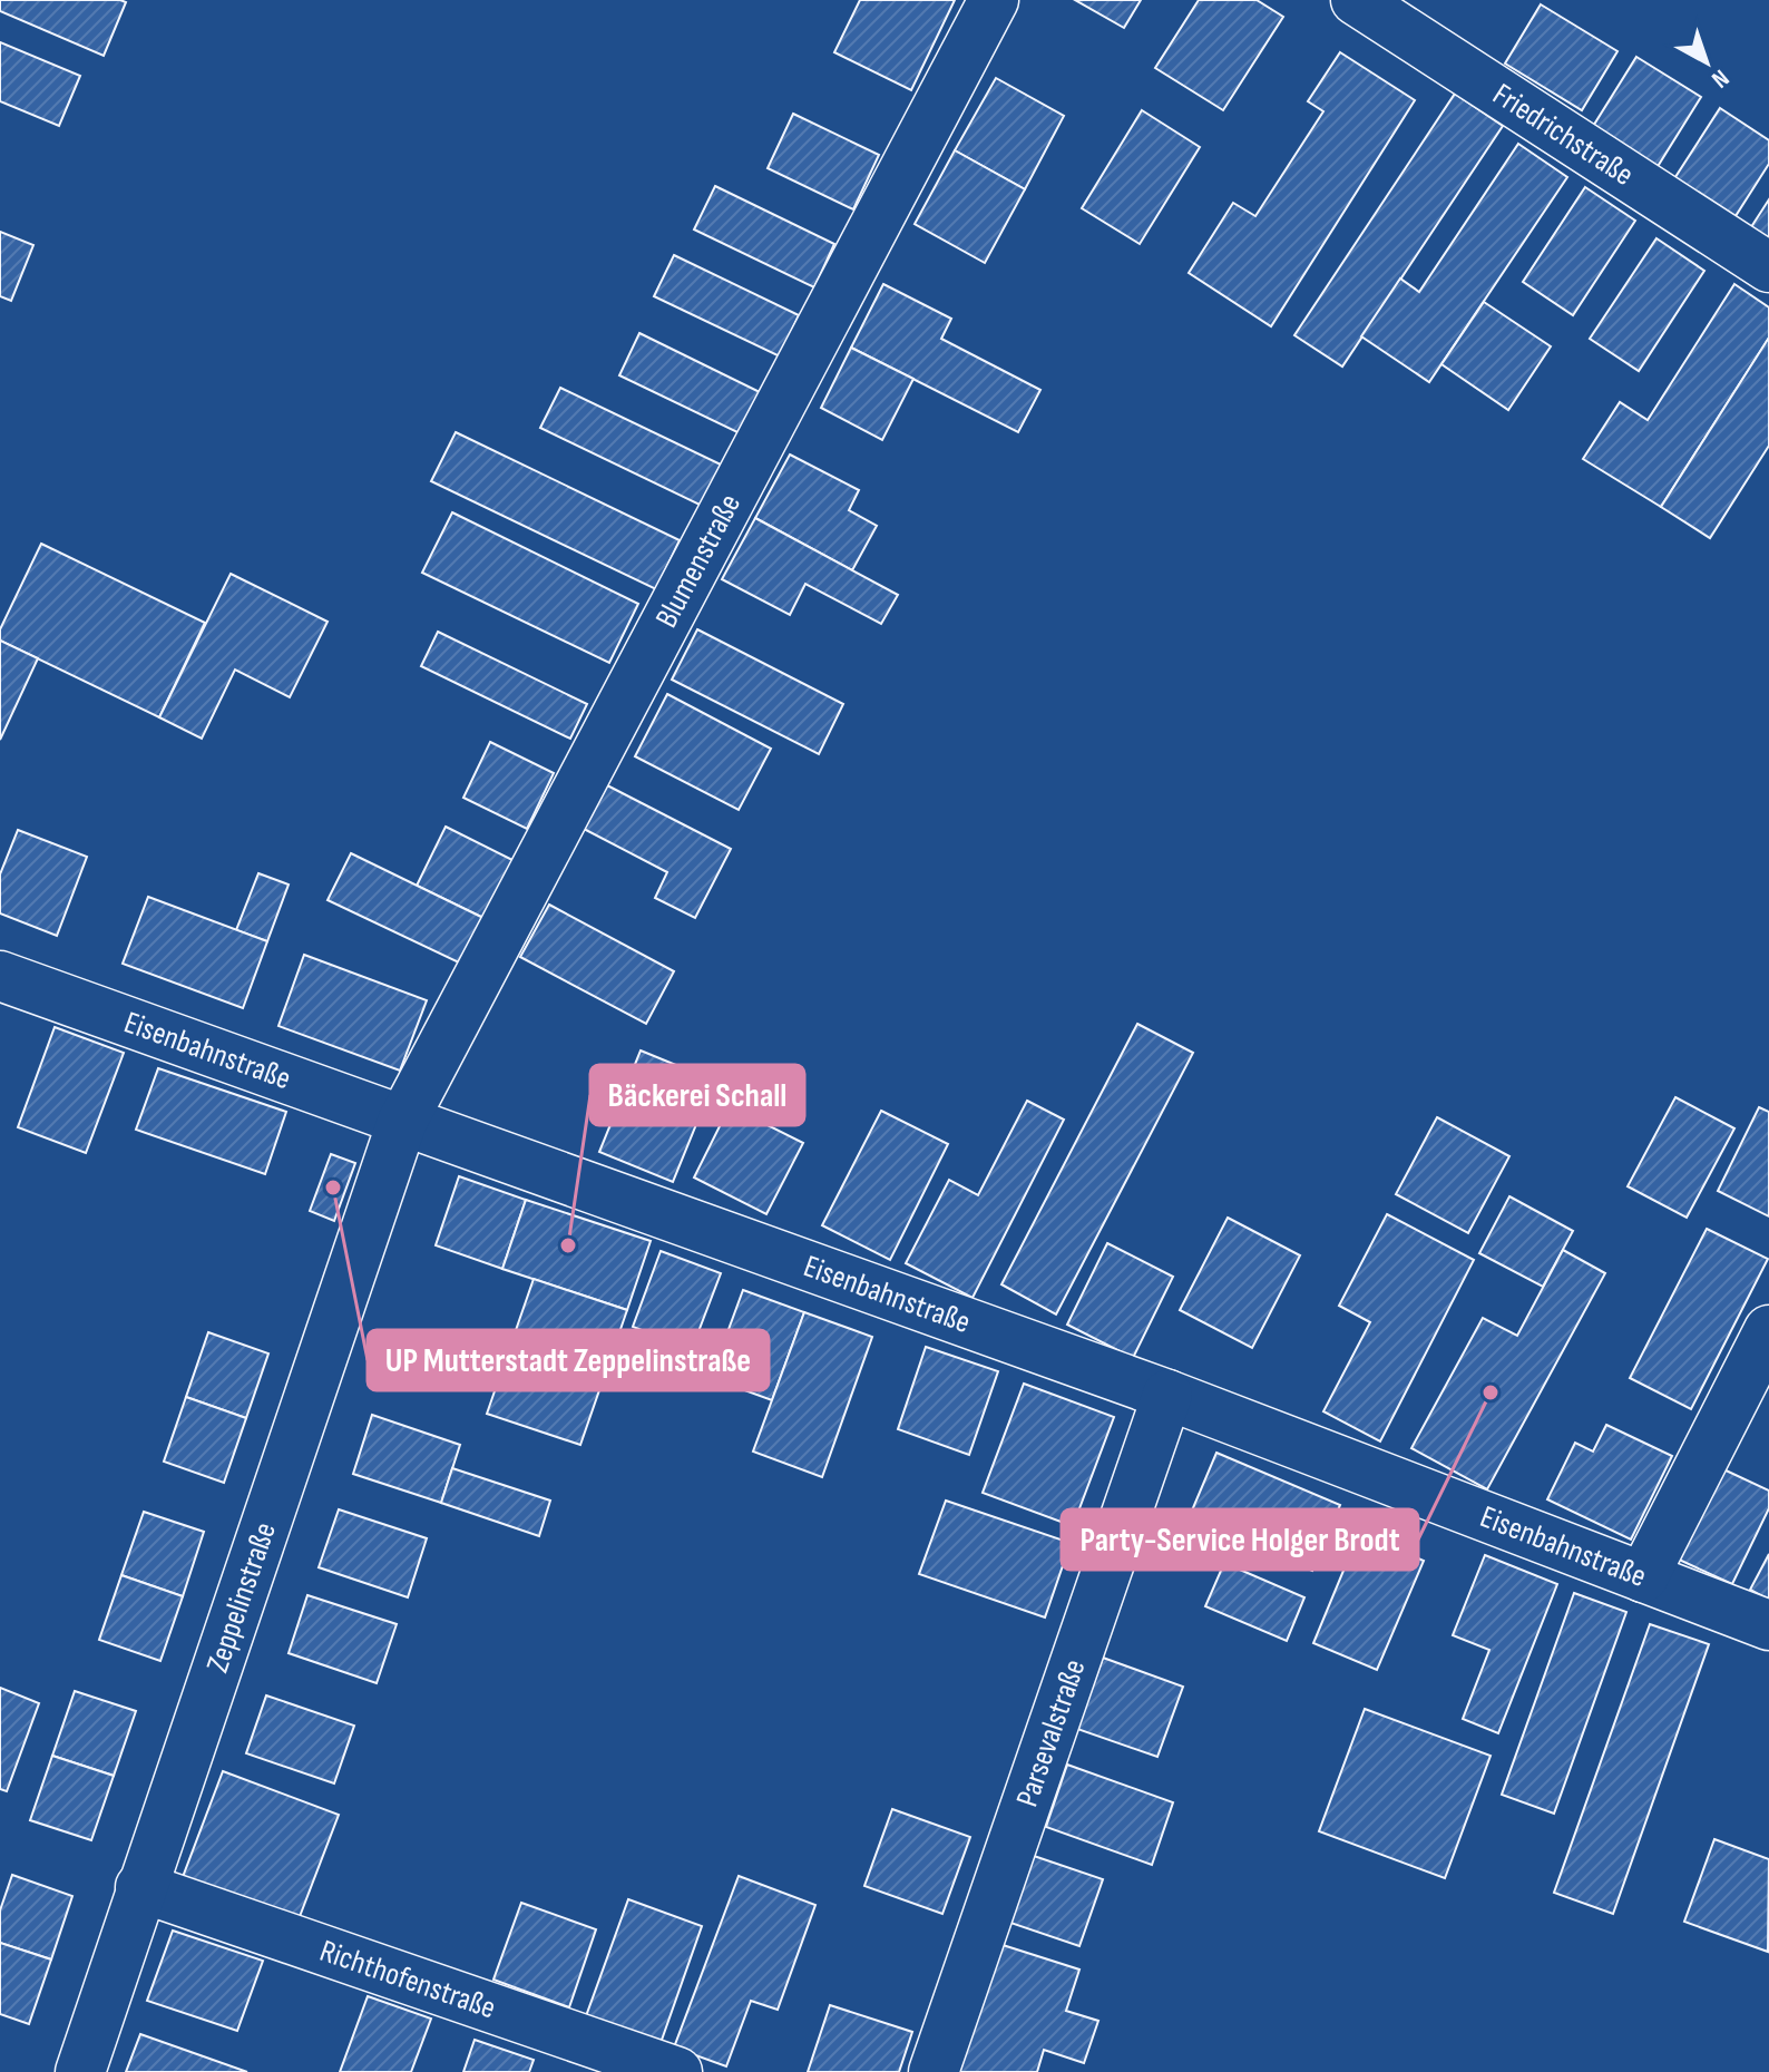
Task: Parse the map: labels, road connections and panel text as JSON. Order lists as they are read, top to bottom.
{
  "streets": {
    "street": [
      "Friedrichstraße",
      "Blumenstraße",
      "Eisenbahnstraße",
      "Zeppelinstraße",
      "Parsevalstraße",
      "Richthofenstraße"
    ]
  },
  "crossings": [
    ["Blumenstraße", "Eisenbahnstraße"],
    ["Blumenstraße", "Zeppelinstraße"],
    ["Eisenbahnstraße", "Zeppelinstraße"],
    ["Eisenbahnstraße", "Parsevalstraße"],
    ["Zeppelinstraße", "Richthofenstraße"]
  ],
  "places": ["UP Mutterstadt Zeppelinstraße", "Bäckerei Schall", "Party-Service Holger Brodt"],
  "north": "bottom right"
}
